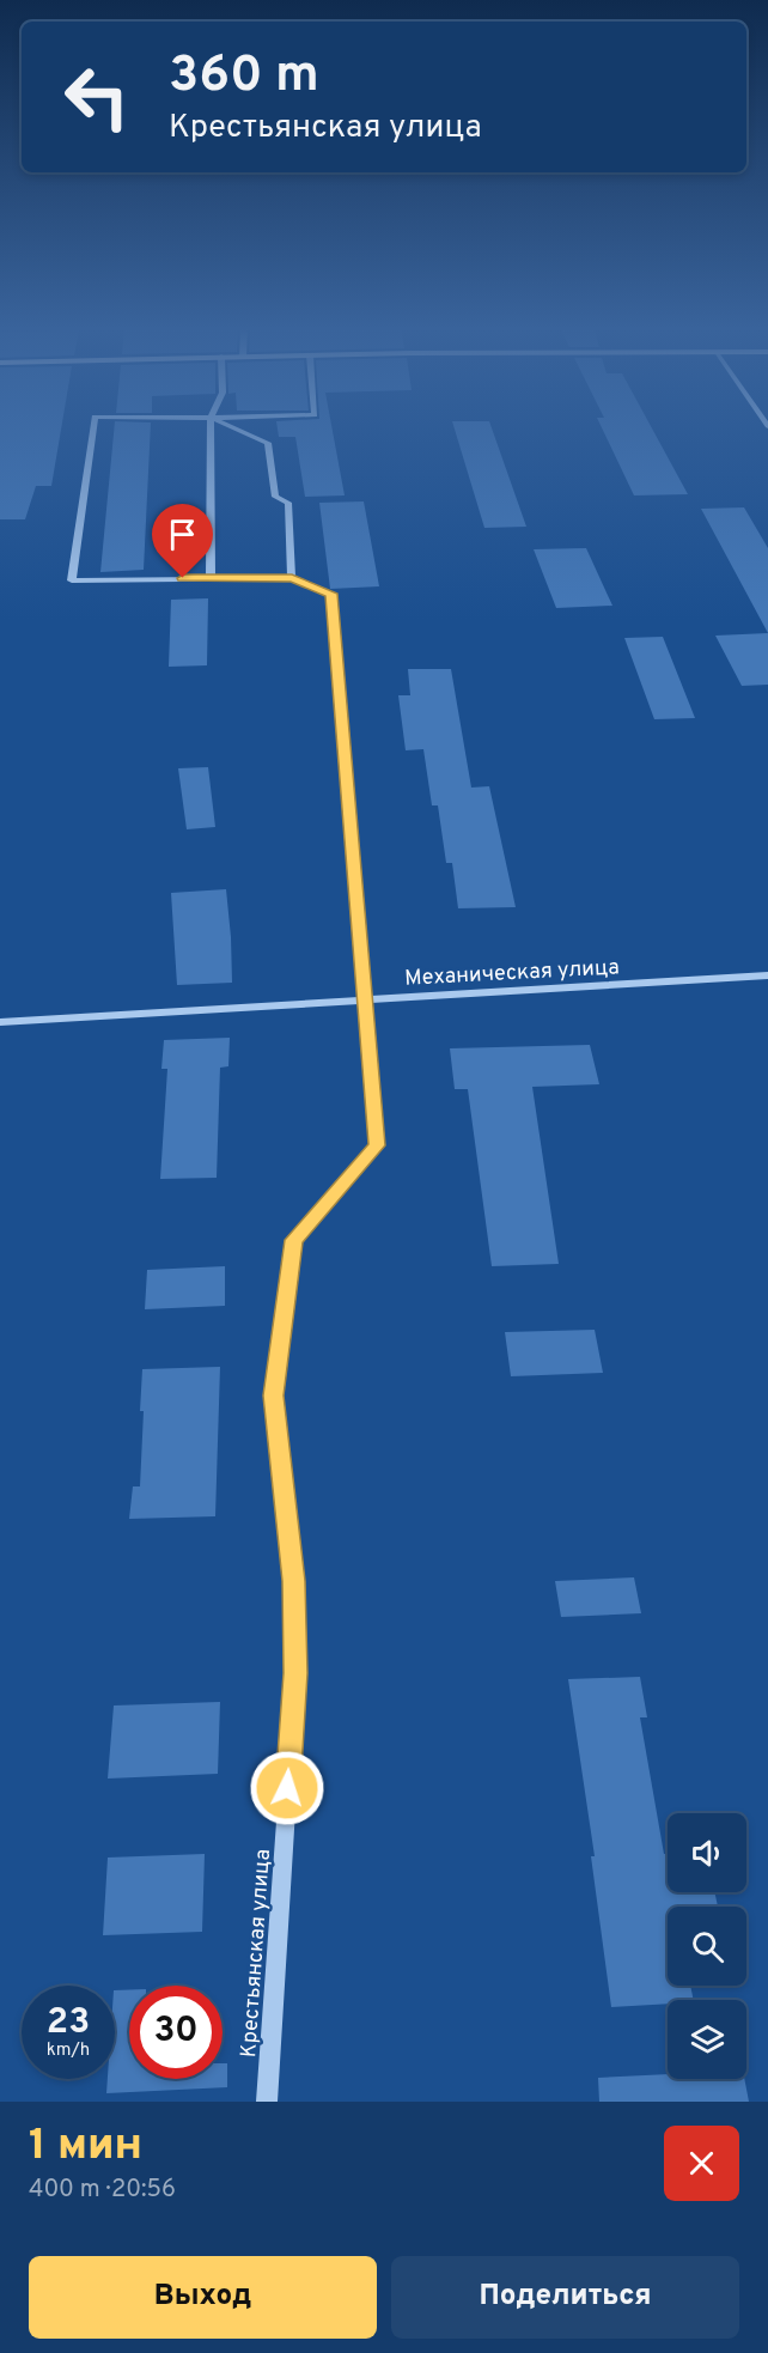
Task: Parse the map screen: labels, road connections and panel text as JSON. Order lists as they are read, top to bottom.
{
  "streets": {
    "street": ["Механическая улица", "Крестьянская улица"]
  },
  "crossings": [
    ["Механическая улица", "Крестьянская улица"]
  ],
  "page": {
    "turn": ["360 m", "Крестьянская улица"],
    "speed": "23 km/h",
    "limit": "30",
    "heading": ["1 мин", "400 m · 20:56"],
    "buttons": ["Выход", "Поделиться"]
  }
}
